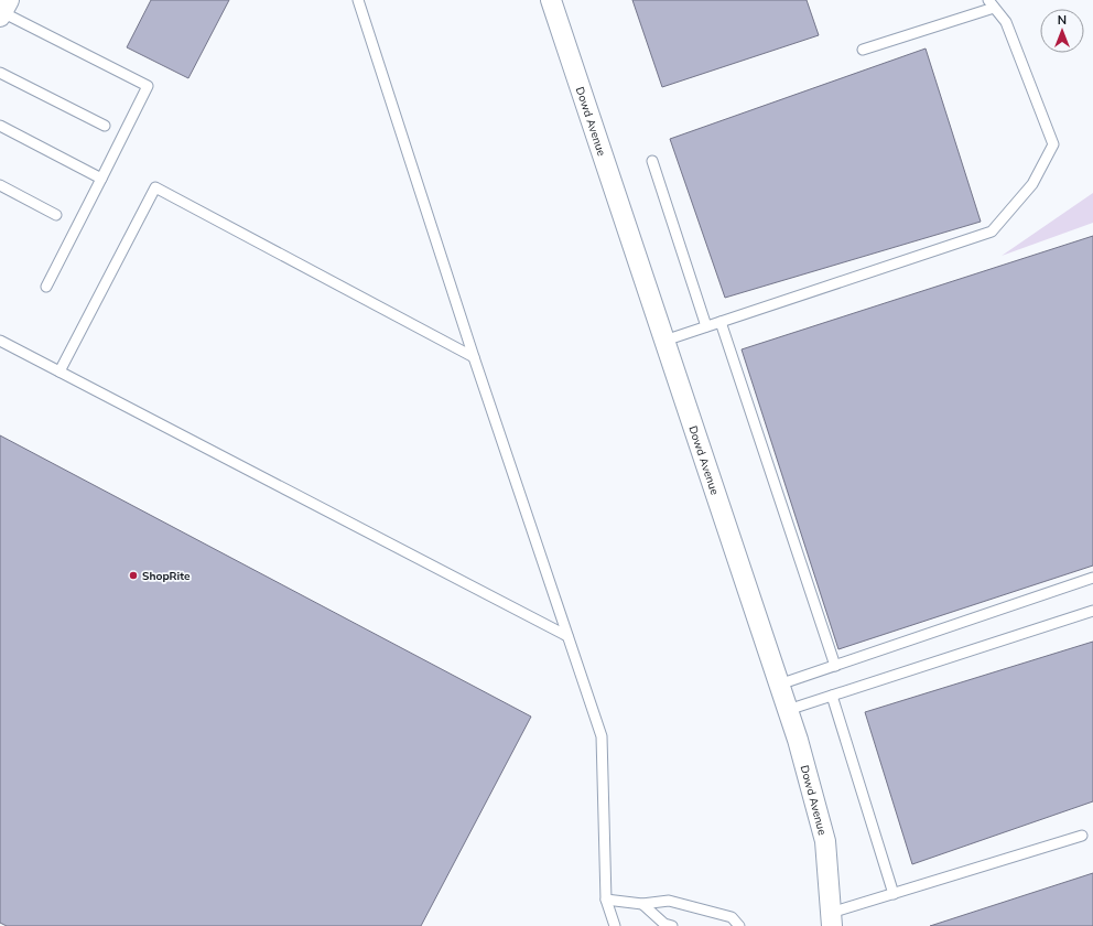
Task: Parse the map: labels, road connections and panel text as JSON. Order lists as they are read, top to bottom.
{
  "streets": {
    "street": ["Dowd Avenue"]
  },
  "places": ["ShopRite"],
  "north": "top"
}
